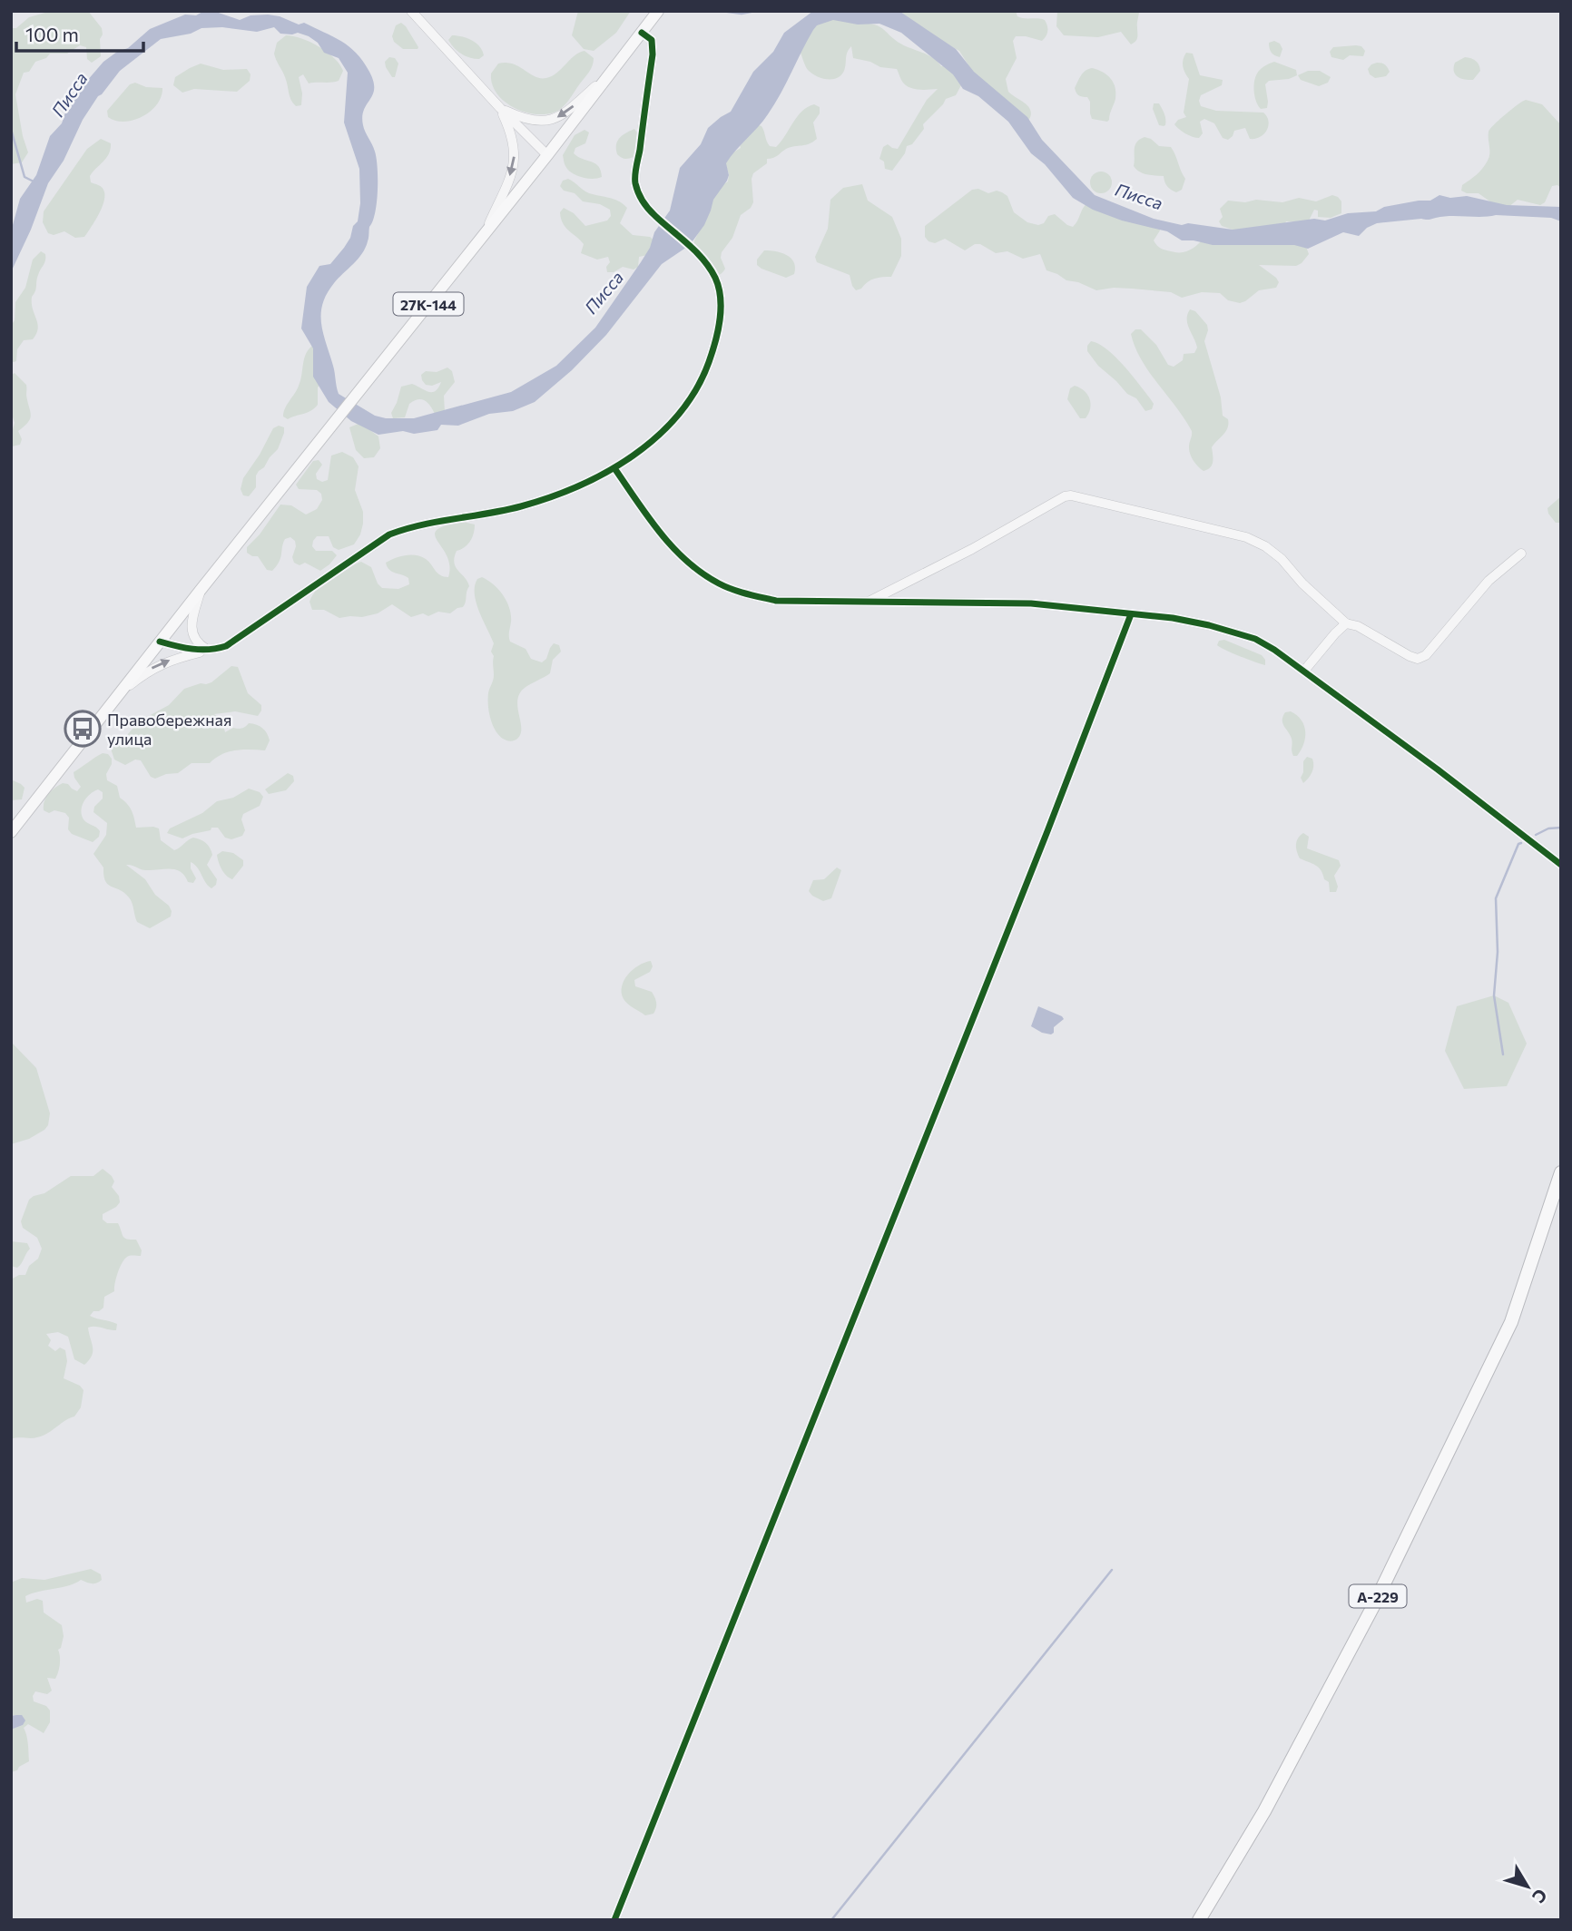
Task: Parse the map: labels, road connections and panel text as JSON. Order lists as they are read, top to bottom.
{
  "streets": {
    "highway": ["А-229"],
    "main road": ["27К-144"]
  },
  "water": ["Писса"],
  "places": {
    "bus stop": ["Правобережная улица"]
  },
  "scale_bar": "100 m",
  "north": "bottom right"
}
